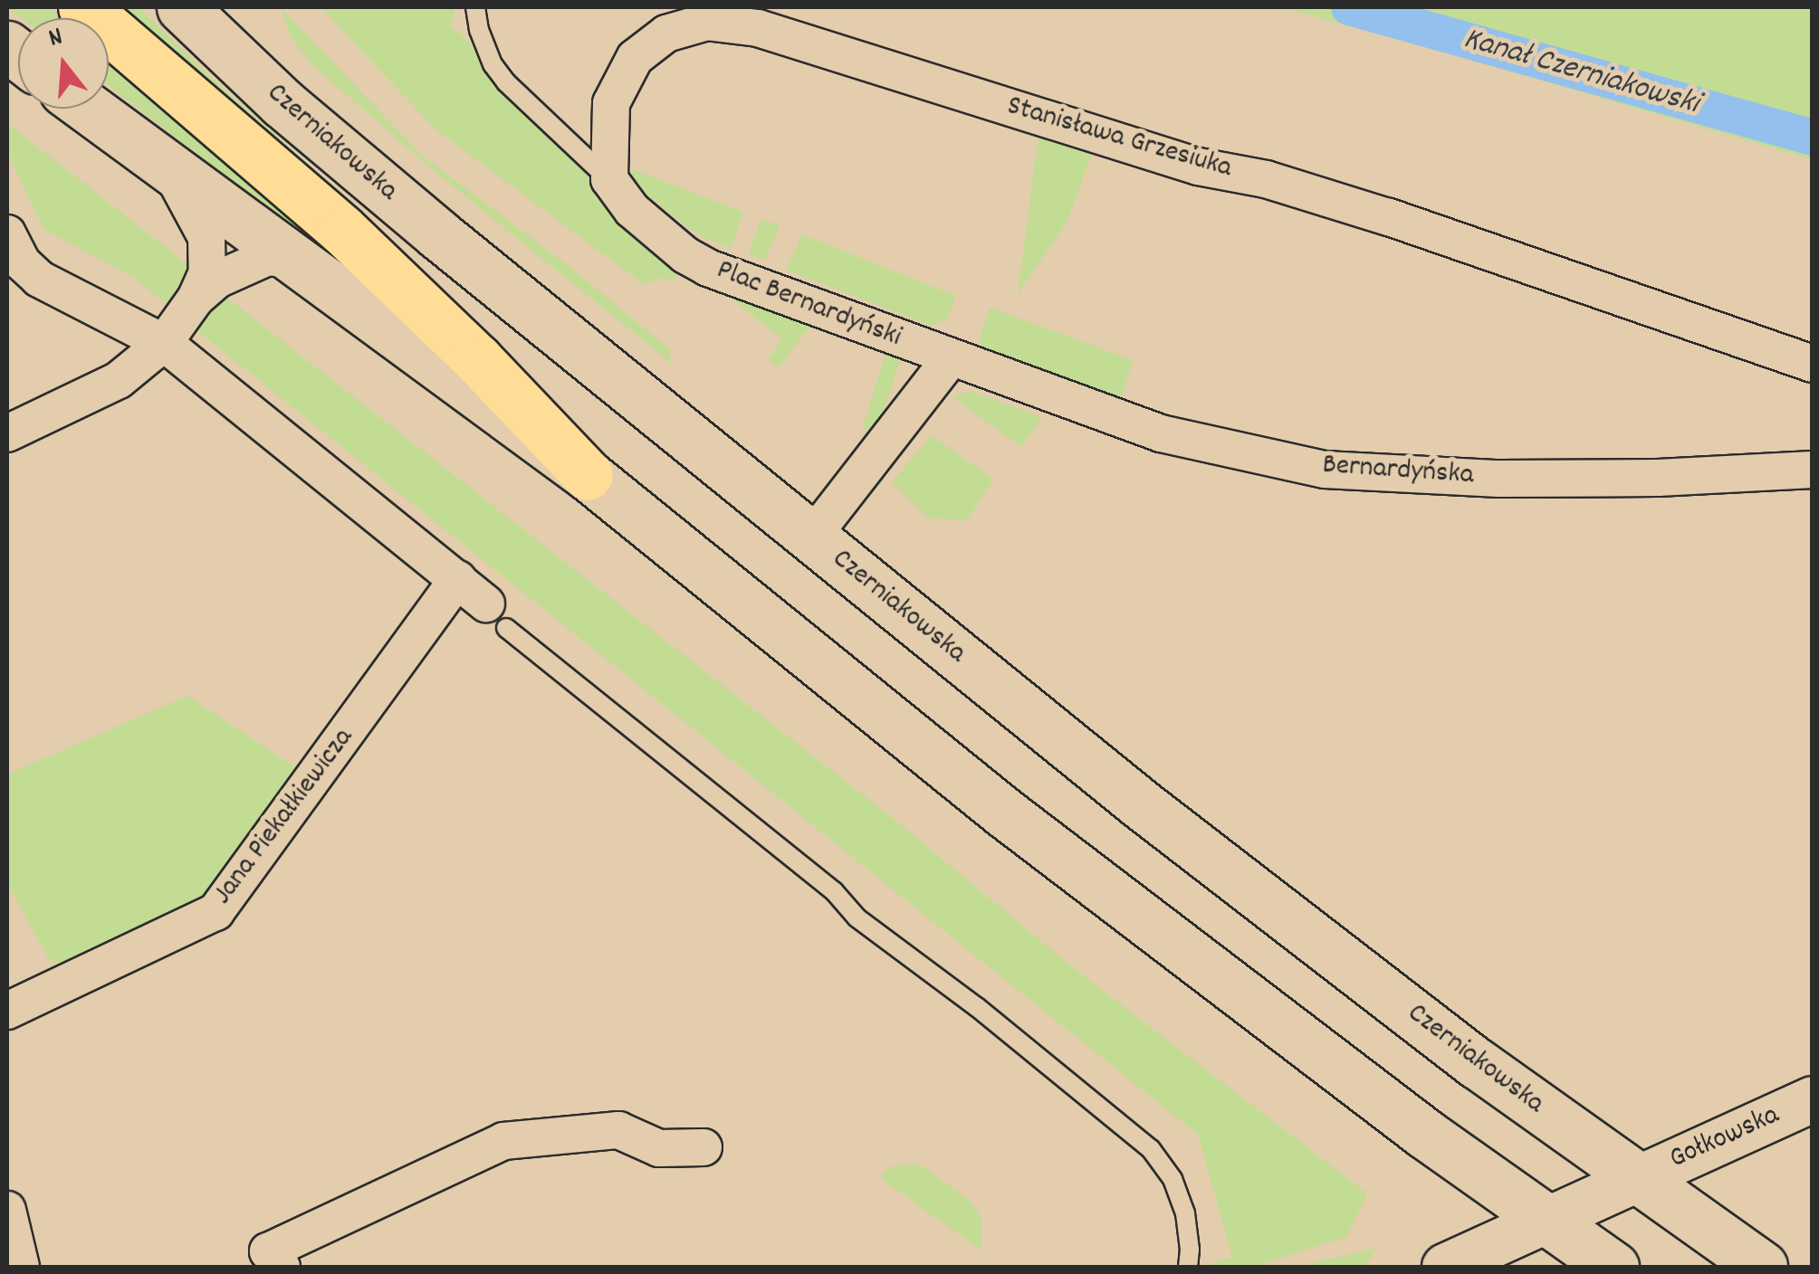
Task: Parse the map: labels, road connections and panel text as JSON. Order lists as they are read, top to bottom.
{
  "streets": {
    "main road": ["Czerniakowska"],
    "street": [
      "Stanisława Grzesiuka",
      "Plac Bernardyński",
      "Bernardyńska",
      "Jana Piekałkiewicza",
      "Gołkowska"
    ]
  },
  "crossings": [
    ["Stanisława Grzesiuka", "Plac Bernardyński"],
    ["Czerniakowska", "Gołkowska"],
    ["Plac Bernardyński", "Bernardyńska"]
  ],
  "water": ["Kanał Czerniakowski"],
  "north": "top"
}
